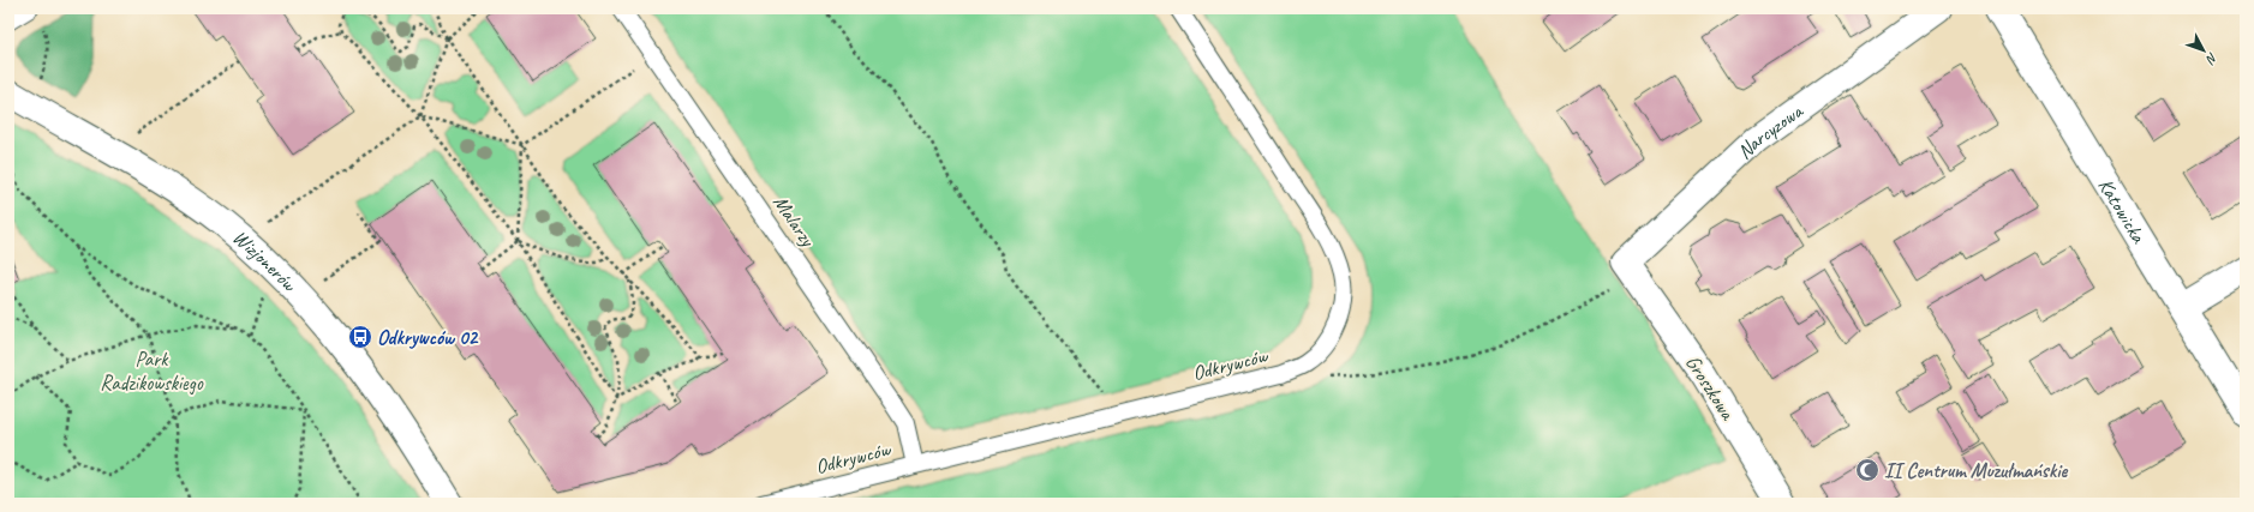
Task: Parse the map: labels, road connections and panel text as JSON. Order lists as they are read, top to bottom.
{
  "streets": {
    "street": [
      "Narcyzowa",
      "Katowicka",
      "Wizjonerów",
      "Groszkowa"
    ],
    "lane": ["Malarzy", "Odkrywców"]
  },
  "crossings": [
    ["Narcyzowa", "Groszkowa"],
    ["Malarzy", "Odkrywców"]
  ],
  "parks": ["Park Radzikowskiego"],
  "places": {
    "bus stop": ["Odkrywców 02"],
    "mosque": ["II Centrum Muzułmańskie"]
  },
  "north": "bottom right"
}
